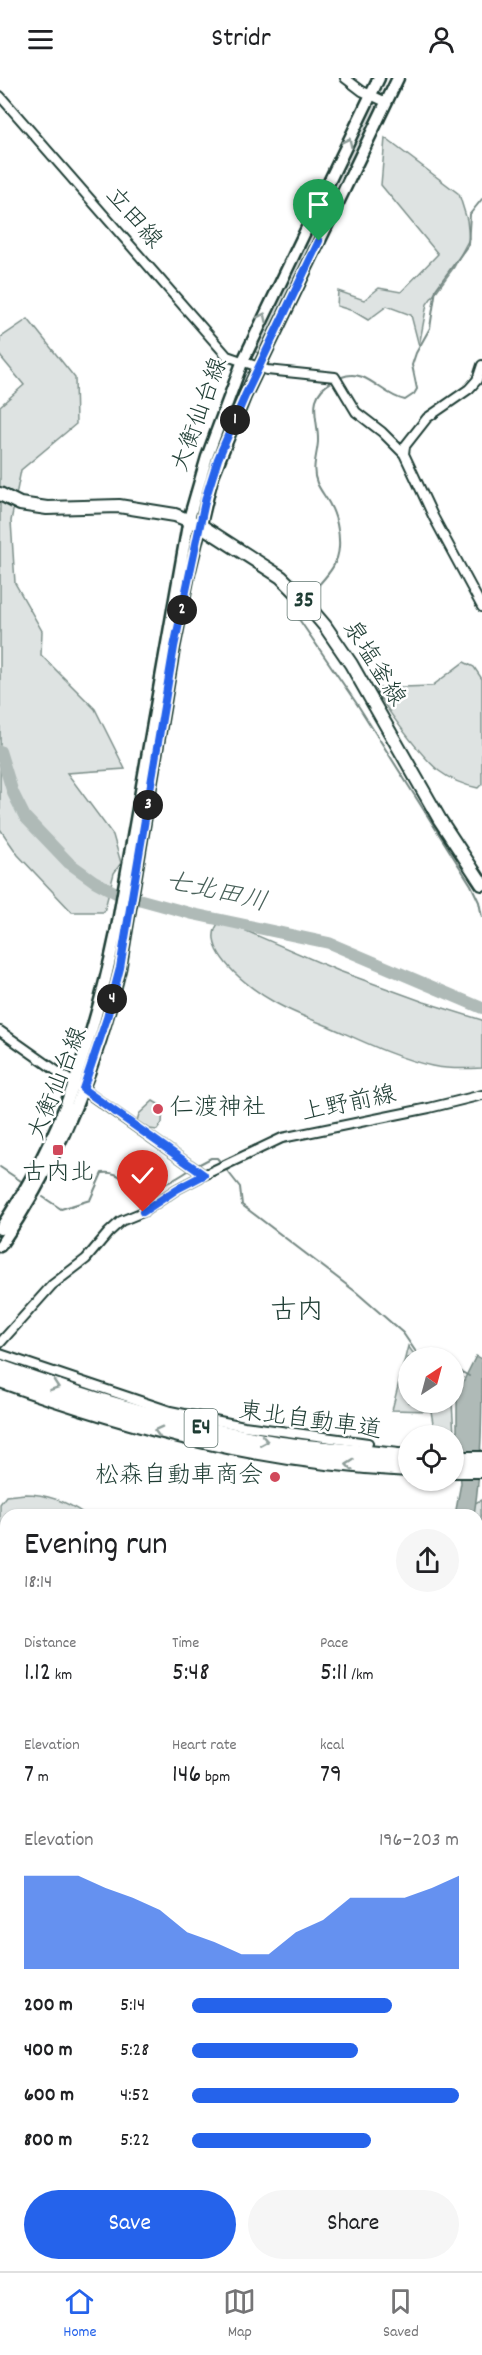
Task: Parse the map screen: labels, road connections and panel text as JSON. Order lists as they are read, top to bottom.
{
  "streets": {
    "highway": ["東北自動車道", "E4"],
    "main road": ["大衡仙台線", "35", "泉塩釜線"],
    "street": ["立田線", "上野前線"]
  },
  "crossings": [
    ["立田線", "大衡仙台線"],
    ["大衡仙台線", "泉塩釜線"]
  ],
  "districts": ["古内"],
  "water": ["七北田川"],
  "places": {
    "other": ["仁渡神社", "松森自動車商会"],
    "transit": ["古内北"]
  },
  "north": "top right",
  "page": {
    "header": "Stridr",
    "pins": [
      "1",
      "2",
      "3",
      "4"
    ],
    "heading": ["Evening run", "18:14"],
    "stats": [
      ["Distance", "1.12 km"],
      ["Time", "5:48"],
      ["Pace", "5:11 /km"],
      ["Elevation", "7 m"],
      ["Heart rate", "146 bpm"],
      ["kcal", "79"]
    ],
    "chart": ["Elevation", "196–203 m"],
    "list": [
      {
        "name": "200 m",
        "note": "5:14"
      },
      {
        "name": "400 m",
        "note": "5:28"
      },
      {
        "name": "600 m",
        "note": "4:52"
      },
      {
        "name": "800 m",
        "note": "5:22"
      }
    ],
    "buttons": ["Save", "Share"],
    "tabs": ["Home", "Map", "Saved"]
  }
}
